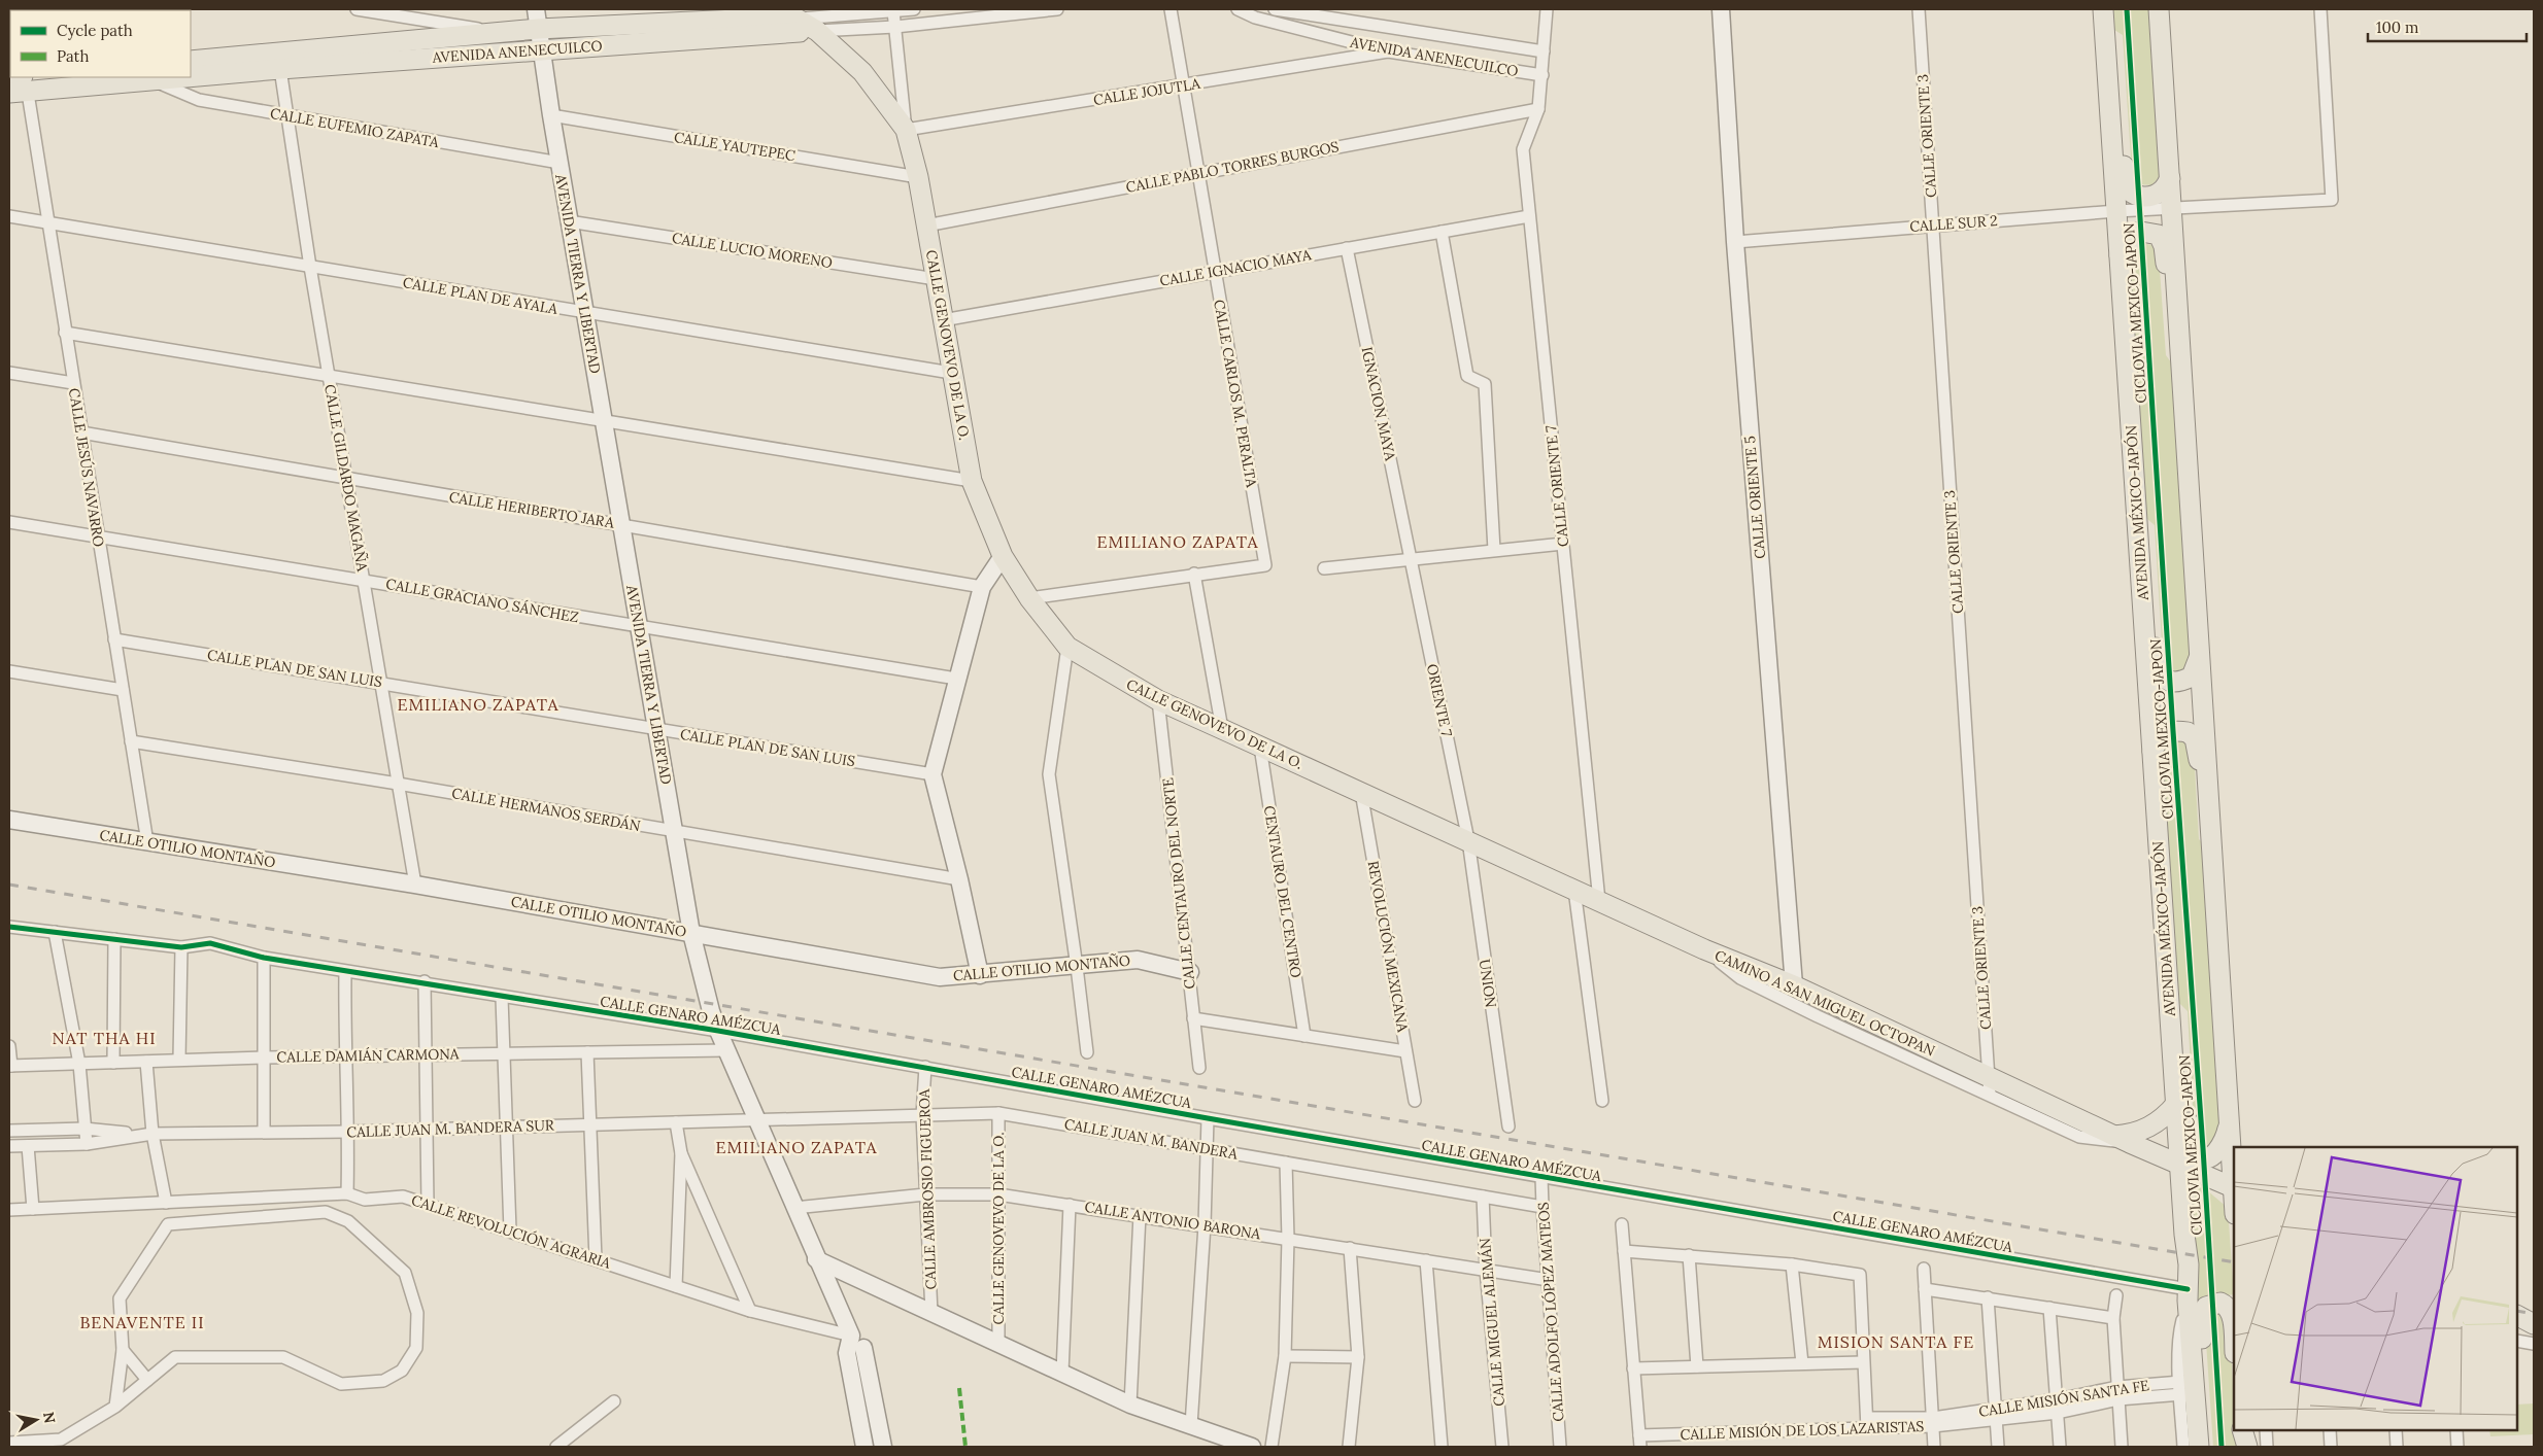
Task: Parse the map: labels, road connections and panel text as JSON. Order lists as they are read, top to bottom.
{
  "streets": {
    "main road": [
      "AVENIDA ANENECUILCO",
      "CALLE GENOVEVO DE LA O.",
      "AVENIDA MÉXICO-JAPÓN",
      "CAMINO A SAN MIGUEL OCTOPAN"
    ],
    "street": [
      "CALLE JOJUTLA",
      "CALLE EUFEMIO ZAPATA",
      "CALLE ORIENTE 3",
      "CALLE YAUTEPEC",
      "CALLE PABLO TORRES BURGOS",
      "CALLE SUR 2",
      "CALLE LUCIO MORENO",
      "CALLE IGNACIO MAYA",
      "AVENIDA TIERRA Y LIBERTAD",
      "CALLE PLAN DE AYALA",
      "CALLE CARLOS M. PERALTA",
      "IGNACION MAYA",
      "CALLE JESÚS NAVARRO",
      "CALLE GILDARDO MAGAÑA",
      "CALLE ORIENTE 7",
      "CALLE ORIENTE 5",
      "CALLE HERIBERTO JARA",
      "CALLE GRACIANO SÁNCHEZ",
      "CALLE PLAN DE SAN LUIS",
      "ORIENTE 7",
      "CALLE HERMANOS SERDÁN",
      "CALLE OTILIO MONTAÑO",
      "CALLE CENTAURO DEL NORTE",
      "CENTAURO DEL CENTRO",
      "REVOLUCIÓN MEXICANA",
      "UNION",
      "CALLE GENARO AMÉZCUA",
      "CALLE DAMIÁN CARMONA",
      "CALLE JUAN M. BANDERA SUR",
      "CALLE JUAN M. BANDERA",
      "CALLE AMBROSIO FIGUEROA",
      "CALLE ANTONIO BARONA",
      "CALLE REVOLUCIÓN AGRARIA",
      "CALLE ADOLFO LÓPEZ MATEOS",
      "CALLE MIGUEL ALEMÁN",
      "CALLE MISIÓN SANTA FE",
      "CALLE MISIÓN DE LOS LAZARISTAS"
    ],
    "cycle path": ["CICLOVIA MEXICO-JAPON"]
  },
  "crossings": [
    ["AVENIDA ANENECUILCO", "CALLE JOJUTLA"],
    ["AVENIDA ANENECUILCO", "CALLE EUFEMIO ZAPATA"],
    ["AVENIDA ANENECUILCO", "AVENIDA TIERRA Y LIBERTAD"],
    ["AVENIDA ANENECUILCO", "CALLE GENOVEVO DE LA O."],
    ["AVENIDA ANENECUILCO", "CALLE JESÚS NAVARRO"],
    ["AVENIDA ANENECUILCO", "CALLE GILDARDO MAGAÑA"],
    ["AVENIDA ANENECUILCO", "CALLE ORIENTE 7"],
    ["CALLE JOJUTLA", "CALLE GENOVEVO DE LA O."],
    ["CALLE JOJUTLA", "CALLE CARLOS M. PERALTA"],
    ["CALLE EUFEMIO ZAPATA", "AVENIDA TIERRA Y LIBERTAD"],
    ["CALLE EUFEMIO ZAPATA", "CALLE GILDARDO MAGAÑA"],
    ["CALLE ORIENTE 3", "CALLE SUR 2"],
    ["CALLE ORIENTE 3", "CAMINO A SAN MIGUEL OCTOPAN"],
    ["CALLE YAUTEPEC", "AVENIDA TIERRA Y LIBERTAD"],
    ["CALLE YAUTEPEC", "CALLE GENOVEVO DE LA O."],
    ["CALLE PABLO TORRES BURGOS", "CALLE GENOVEVO DE LA O."],
    ["CALLE PABLO TORRES BURGOS", "CALLE CARLOS M. PERALTA"],
    ["CALLE PABLO TORRES BURGOS", "CALLE ORIENTE 7"],
    ["CALLE SUR 2", "CALLE ORIENTE 5"],
    ["CALLE SUR 2", "AVENIDA MÉXICO-JAPÓN"],
    ["CALLE LUCIO MORENO", "AVENIDA TIERRA Y LIBERTAD"],
    ["CALLE LUCIO MORENO", "CALLE GENOVEVO DE LA O."],
    ["CALLE IGNACIO MAYA", "CALLE GENOVEVO DE LA O."],
    ["CALLE IGNACIO MAYA", "CALLE CARLOS M. PERALTA"],
    ["CALLE IGNACIO MAYA", "IGNACION MAYA"],
    ["CALLE IGNACIO MAYA", "CALLE ORIENTE 7"],
    ["AVENIDA TIERRA Y LIBERTAD", "CALLE PLAN DE AYALA"],
    ["AVENIDA TIERRA Y LIBERTAD", "CALLE HERIBERTO JARA"],
    ["AVENIDA TIERRA Y LIBERTAD", "CALLE GRACIANO SÁNCHEZ"],
    ["AVENIDA TIERRA Y LIBERTAD", "CALLE PLAN DE SAN LUIS"],
    ["AVENIDA TIERRA Y LIBERTAD", "CALLE HERMANOS SERDÁN"],
    ["AVENIDA TIERRA Y LIBERTAD", "CALLE OTILIO MONTAÑO"],
    ["AVENIDA TIERRA Y LIBERTAD", "CALLE GENARO AMÉZCUA"],
    ["AVENIDA TIERRA Y LIBERTAD", "CALLE DAMIÁN CARMONA"],
    ["AVENIDA TIERRA Y LIBERTAD", "CALLE JUAN M. BANDERA SUR"],
    ["AVENIDA TIERRA Y LIBERTAD", "CALLE JUAN M. BANDERA"],
    ["AVENIDA TIERRA Y LIBERTAD", "CALLE ANTONIO BARONA"],
    ["AVENIDA TIERRA Y LIBERTAD", "CALLE REVOLUCIÓN AGRARIA"],
    ["CALLE PLAN DE AYALA", "CALLE GENOVEVO DE LA O."],
    ["CALLE PLAN DE AYALA", "CALLE JESÚS NAVARRO"],
    ["CALLE PLAN DE AYALA", "CALLE GILDARDO MAGAÑA"],
    ["CALLE GENOVEVO DE LA O.", "ORIENTE 7"],
    ["CALLE GENOVEVO DE LA O.", "CALLE CENTAURO DEL NORTE"],
    ["CALLE GENOVEVO DE LA O.", "CENTAURO DEL CENTRO"],
    ["CALLE GENOVEVO DE LA O.", "REVOLUCIÓN MEXICANA"],
    ["CALLE GENOVEVO DE LA O.", "UNION"],
    ["CALLE GENOVEVO DE LA O.", "CAMINO A SAN MIGUEL OCTOPAN"],
    ["CALLE GENOVEVO DE LA O.", "CALLE JUAN M. BANDERA"],
    ["CALLE GENOVEVO DE LA O.", "CALLE ANTONIO BARONA"],
    ["IGNACION MAYA", "ORIENTE 7"],
    ["CALLE JESÚS NAVARRO", "CALLE HERIBERTO JARA"],
    ["CALLE JESÚS NAVARRO", "CALLE GRACIANO SÁNCHEZ"],
    ["CALLE JESÚS NAVARRO", "CALLE PLAN DE SAN LUIS"],
    ["CALLE JESÚS NAVARRO", "CALLE HERMANOS SERDÁN"],
    ["CALLE JESÚS NAVARRO", "CALLE OTILIO MONTAÑO"],
    ["CALLE GILDARDO MAGAÑA", "CALLE HERIBERTO JARA"],
    ["CALLE GILDARDO MAGAÑA", "CALLE GRACIANO SÁNCHEZ"],
    ["CALLE GILDARDO MAGAÑA", "CALLE PLAN DE SAN LUIS"],
    ["CALLE GILDARDO MAGAÑA", "CALLE HERMANOS SERDÁN"],
    ["CALLE GILDARDO MAGAÑA", "CALLE OTILIO MONTAÑO"],
    ["CALLE ORIENTE 7", "CAMINO A SAN MIGUEL OCTOPAN"],
    ["CALLE ORIENTE 5", "CAMINO A SAN MIGUEL OCTOPAN"],
    ["AVENIDA MÉXICO-JAPÓN", "CAMINO A SAN MIGUEL OCTOPAN"],
    ["AVENIDA MÉXICO-JAPÓN", "CALLE GENARO AMÉZCUA"],
    ["AVENIDA MÉXICO-JAPÓN", "CALLE MISIÓN SANTA FE"],
    ["ORIENTE 7", "UNION"],
    ["ORIENTE 7", "CAMINO A SAN MIGUEL OCTOPAN"],
    ["CALLE OTILIO MONTAÑO", "CALLE CENTAURO DEL NORTE"],
    ["UNION", "CAMINO A SAN MIGUEL OCTOPAN"],
    ["CALLE GENARO AMÉZCUA", "CALLE AMBROSIO FIGUEROA"],
    ["CALLE GENARO AMÉZCUA", "CALLE ADOLFO LÓPEZ MATEOS"],
    ["CALLE JUAN M. BANDERA SUR", "CALLE JUAN M. BANDERA"],
    ["CALLE JUAN M. BANDERA", "CALLE AMBROSIO FIGUEROA"],
    ["CALLE JUAN M. BANDERA", "CALLE ADOLFO LÓPEZ MATEOS"],
    ["CALLE JUAN M. BANDERA", "CALLE MIGUEL ALEMÁN"],
    ["CALLE AMBROSIO FIGUEROA", "CALLE ANTONIO BARONA"],
    ["CALLE ANTONIO BARONA", "CALLE ADOLFO LÓPEZ MATEOS"],
    ["CALLE ANTONIO BARONA", "CALLE MIGUEL ALEMÁN"],
    ["CALLE MISIÓN SANTA FE", "CALLE MISIÓN DE LOS LAZARISTAS"]
  ],
  "districts": [
    "EMILIANO ZAPATA",
    "EMILIANO ZAPATA",
    "NAT THA HI",
    "EMILIANO ZAPATA",
    "BENAVENTE II",
    "MISION SANTA FE"
  ],
  "legend": ["Cycle path", "Path"],
  "scale_bar": "100 m",
  "north": "right"
}
